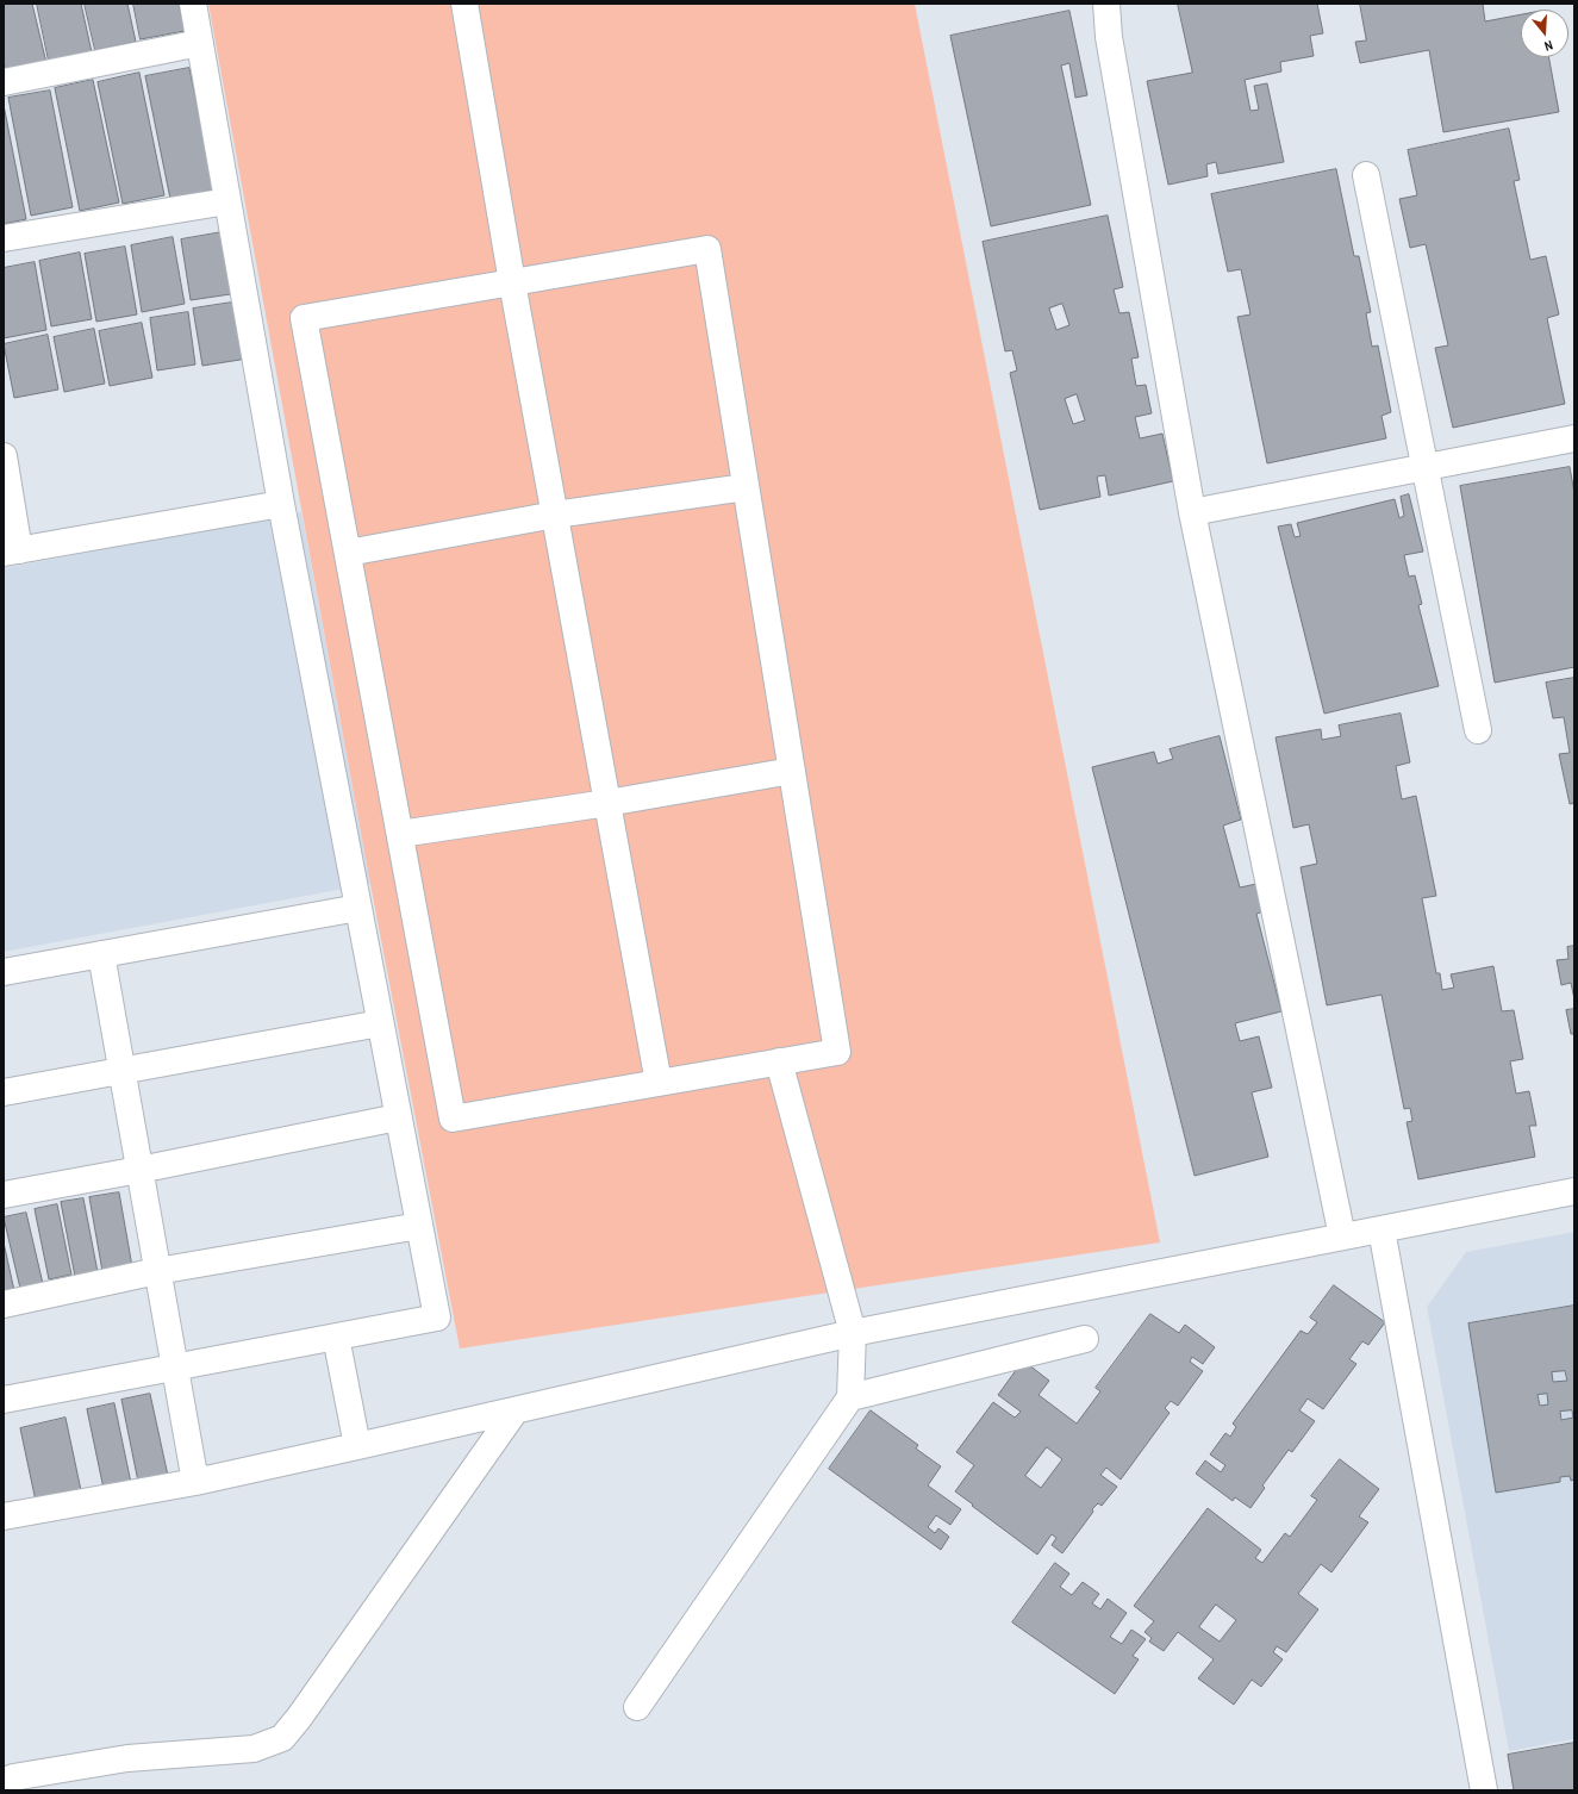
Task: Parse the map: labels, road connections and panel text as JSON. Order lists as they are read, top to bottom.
{
  "north": "bottom"
}
